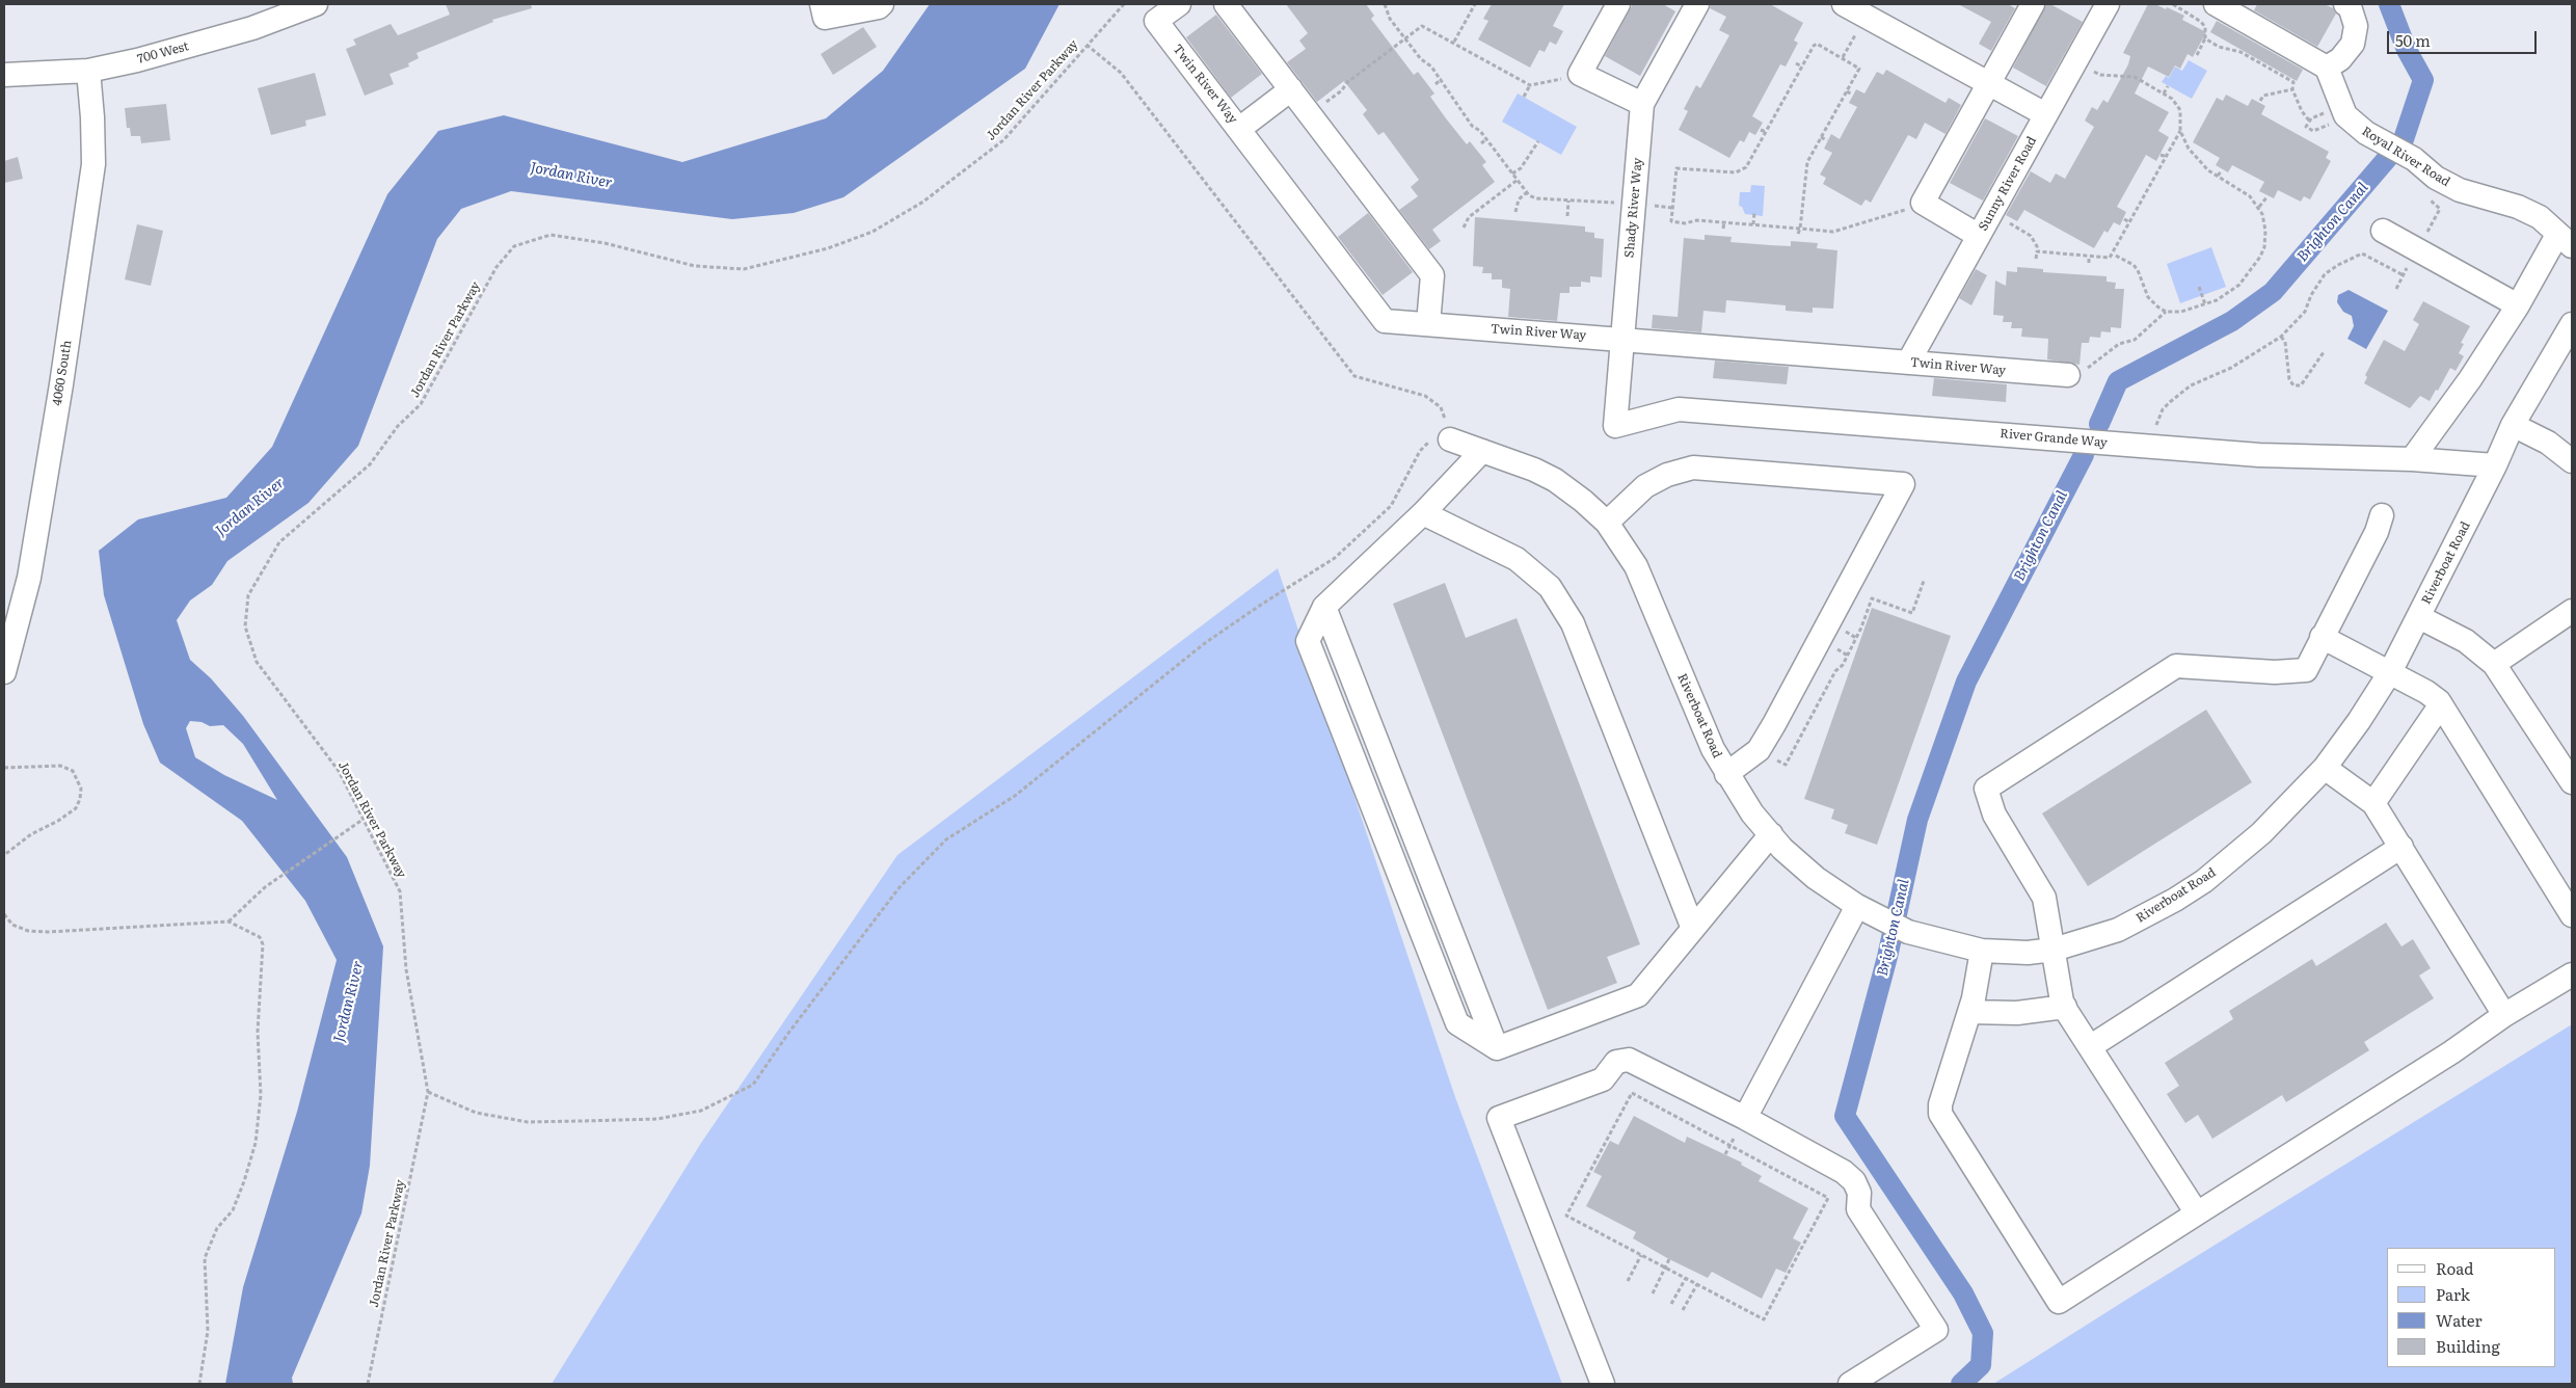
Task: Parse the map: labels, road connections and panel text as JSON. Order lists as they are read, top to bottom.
{
  "streets": {
    "street": [
      "700 West",
      "Twin River Way",
      "Royal River Road",
      "Sunny River Road",
      "Shady River Way",
      "4060 South",
      "River Grande Way",
      "Riverboat Road"
    ],
    "path": ["Jordan River Parkway"]
  },
  "crossings": [
    ["700 West", "4060 South"],
    ["Twin River Way", "Sunny River Road"],
    ["Twin River Way", "Shady River Way"],
    ["Shady River Way", "River Grande Way"],
    ["River Grande Way", "Riverboat Road"]
  ],
  "water": ["Jordan River", "Brighton Canal"],
  "legend": [
    "Road",
    "Park",
    "Water",
    "Building"
  ],
  "scale_bar": "50 m"
}
